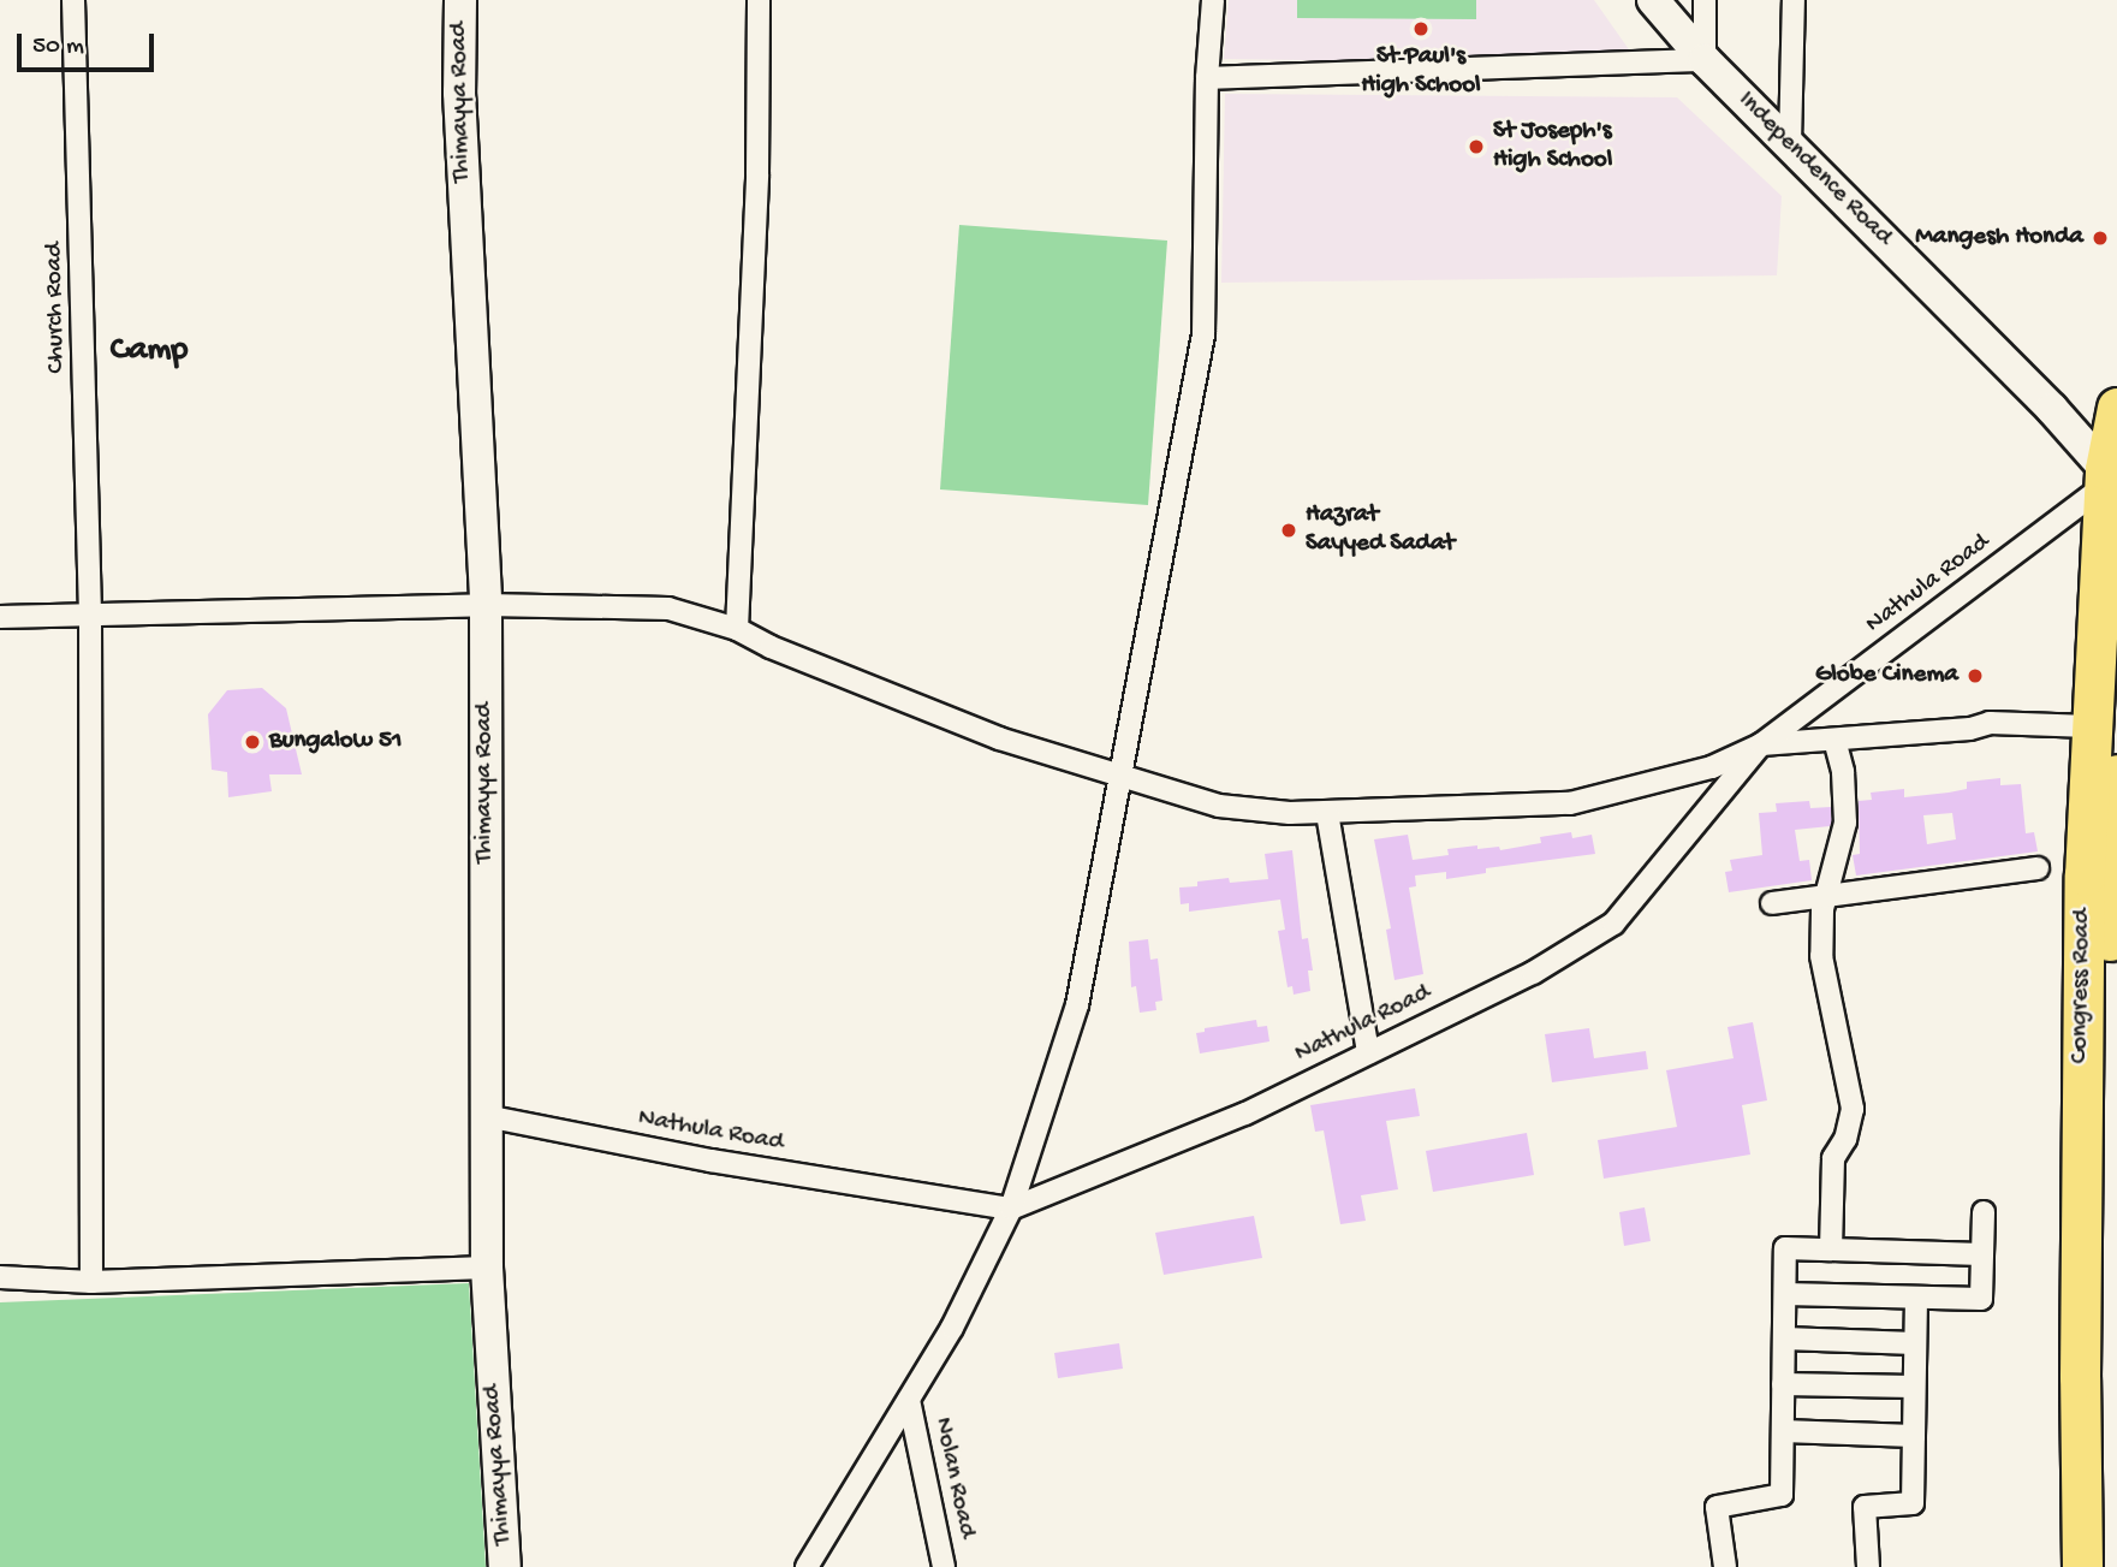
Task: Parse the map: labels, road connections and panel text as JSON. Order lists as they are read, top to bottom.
{
  "streets": {
    "highway": ["Congress Road"],
    "street": [
      "Thimayya Road",
      "Independence Road",
      "Church Road",
      "Nathula Road",
      "Nolan Road"
    ]
  },
  "crossings": [
    ["Thimayya Road", "Nathula Road"],
    ["Independence Road", "Nathula Road"],
    ["Independence Road", "Congress Road"],
    ["Nathula Road", "Congress Road"]
  ],
  "districts": ["Camp"],
  "places": [
    "St Paul's High School",
    "St Joseph's High School",
    "Mangesh Honda",
    "Hazrat Sayyed Sadat",
    "Globe Cinema",
    "Bungalow 51"
  ],
  "scale_bar": "50 m"
}
